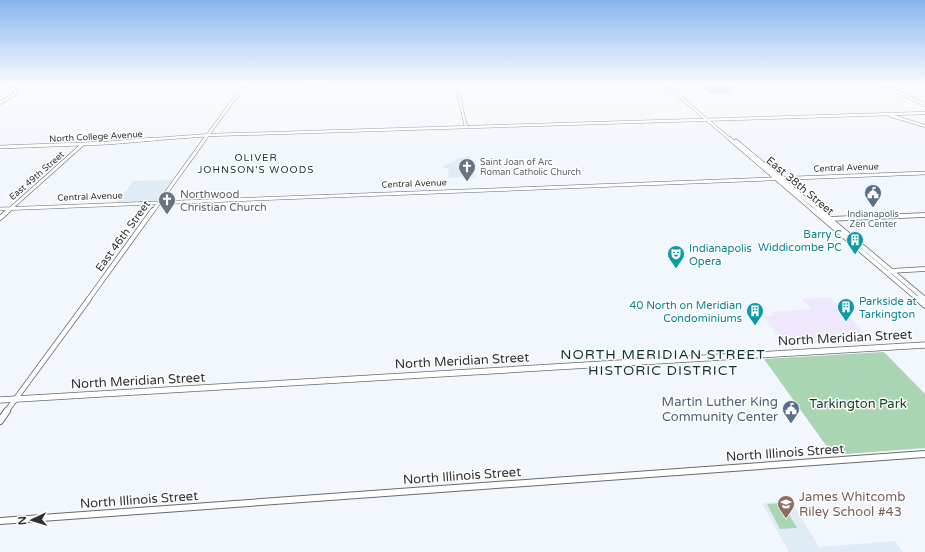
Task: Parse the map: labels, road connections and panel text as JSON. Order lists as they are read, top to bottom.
{
  "streets": {
    "main road": [
      "North College Avenue",
      "Central Avenue",
      "East 49th Street",
      "East 38th Street",
      "East 46th Street",
      "North Meridian Street",
      "North Illinois Street"
    ]
  },
  "crossings": [
    ["North College Avenue", "East 49th Street"],
    ["North College Avenue", "East 38th Street"],
    ["North College Avenue", "East 46th Street"],
    ["Central Avenue", "East 49th Street"],
    ["Central Avenue", "East 38th Street"],
    ["Central Avenue", "East 46th Street"],
    ["East 46th Street", "North Meridian Street"]
  ],
  "districts": ["OLIVER JOHNSON'S WOODS", "NORTH MERIDIAN STREET HISTORIC DISTRICT"],
  "parks": ["Tarkington Park"],
  "places": {
    "church": ["Saint Joan of Arc Roman Catholic Church", "Northwood Christian Church"],
    "public building": ["Indianapolis Zen Center", "Martin Luther King Community Center"],
    "building": ["Barry C Widdicombe PC", "Parkside at Tarkington", "40 North on Meridian Condominiums"],
    "theatre": ["Indianapolis Opera"],
    "school or university": ["James Whitcomb Riley School #43"]
  },
  "north": "left"
}
